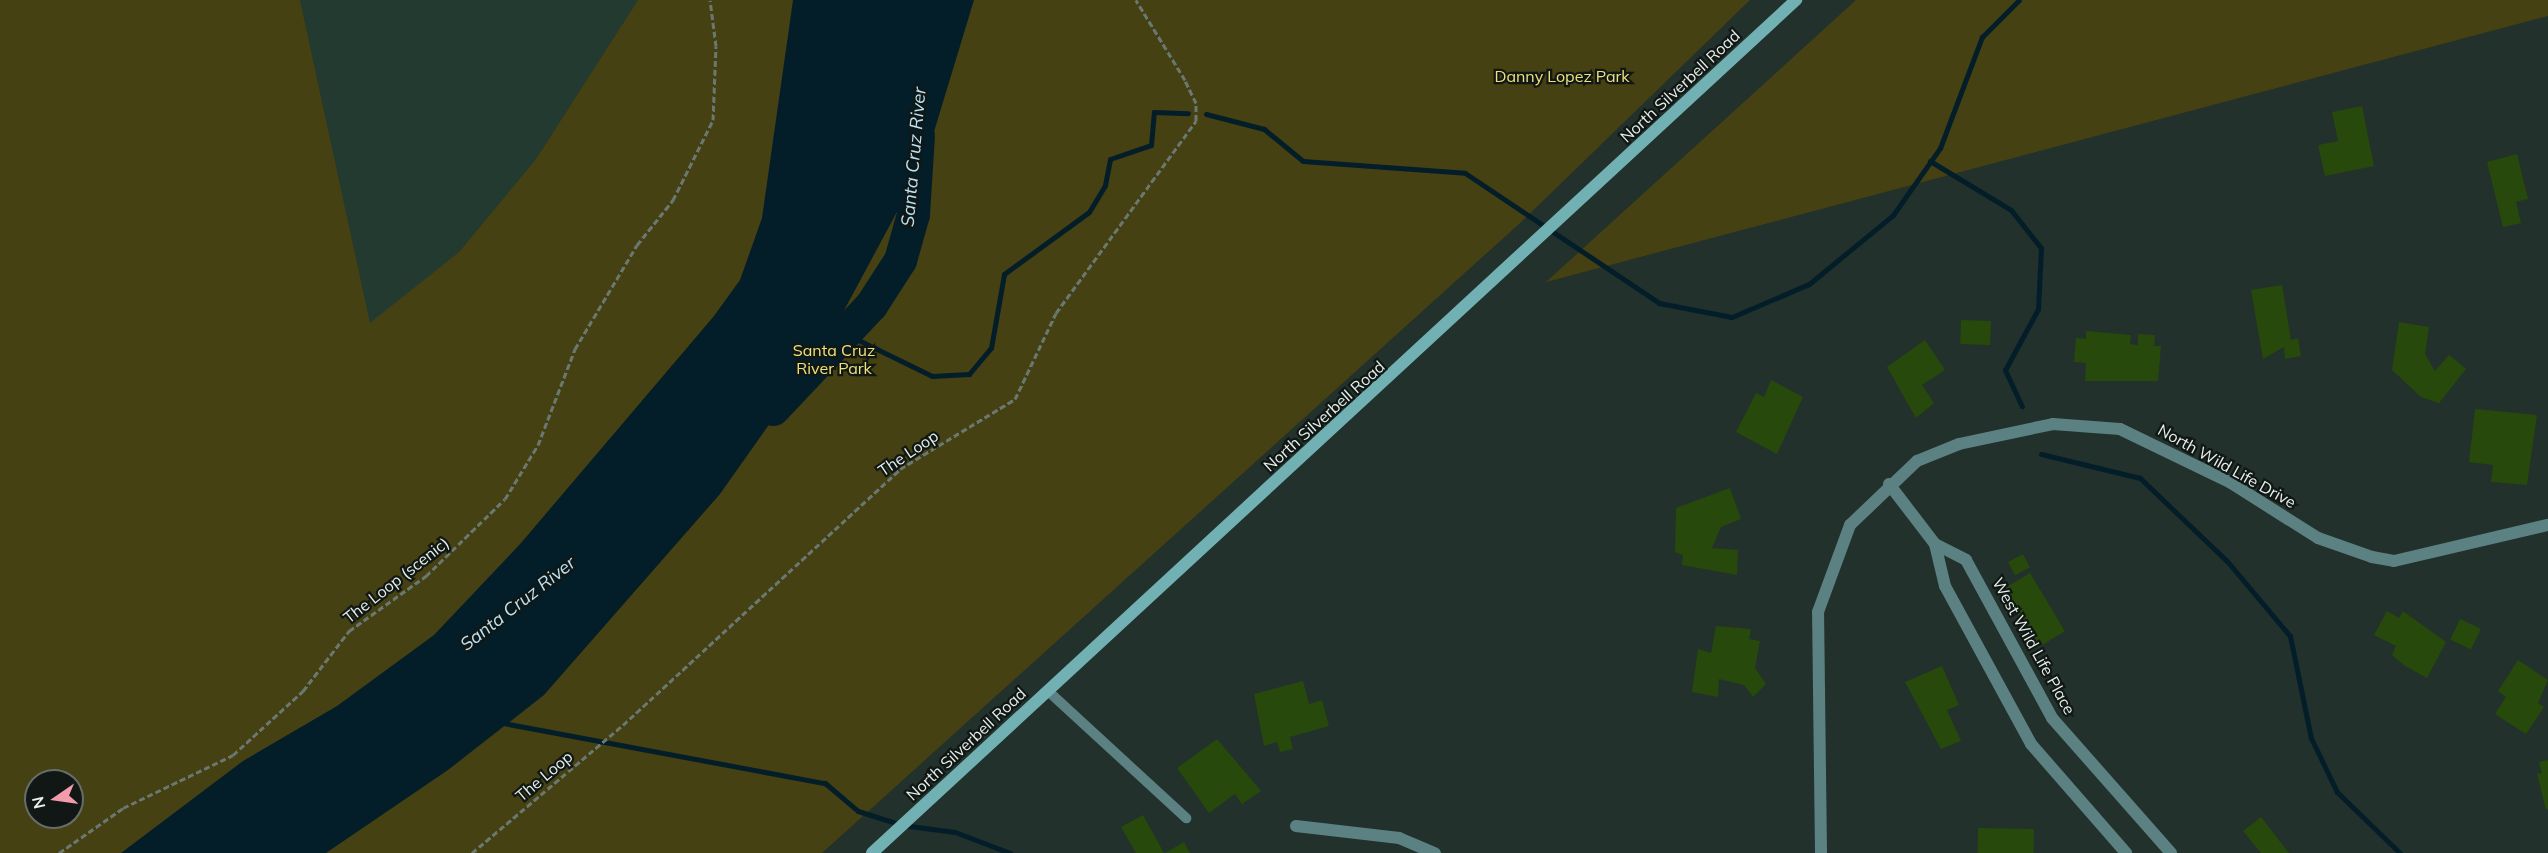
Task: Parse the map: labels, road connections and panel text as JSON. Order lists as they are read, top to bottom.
{
  "streets": {
    "main road": ["North Silverbell Road"],
    "street": ["North Wild Life Drive", "West Wild Life Place"],
    "path": ["The Loop", "The Loop (scenic)"]
  },
  "crossings": [
    ["North Wild Life Drive", "West Wild Life Place"]
  ],
  "water": ["Santa Cruz River"],
  "parks": ["Danny Lopez Park", "Santa Cruz River Park"],
  "north": "left"
}
